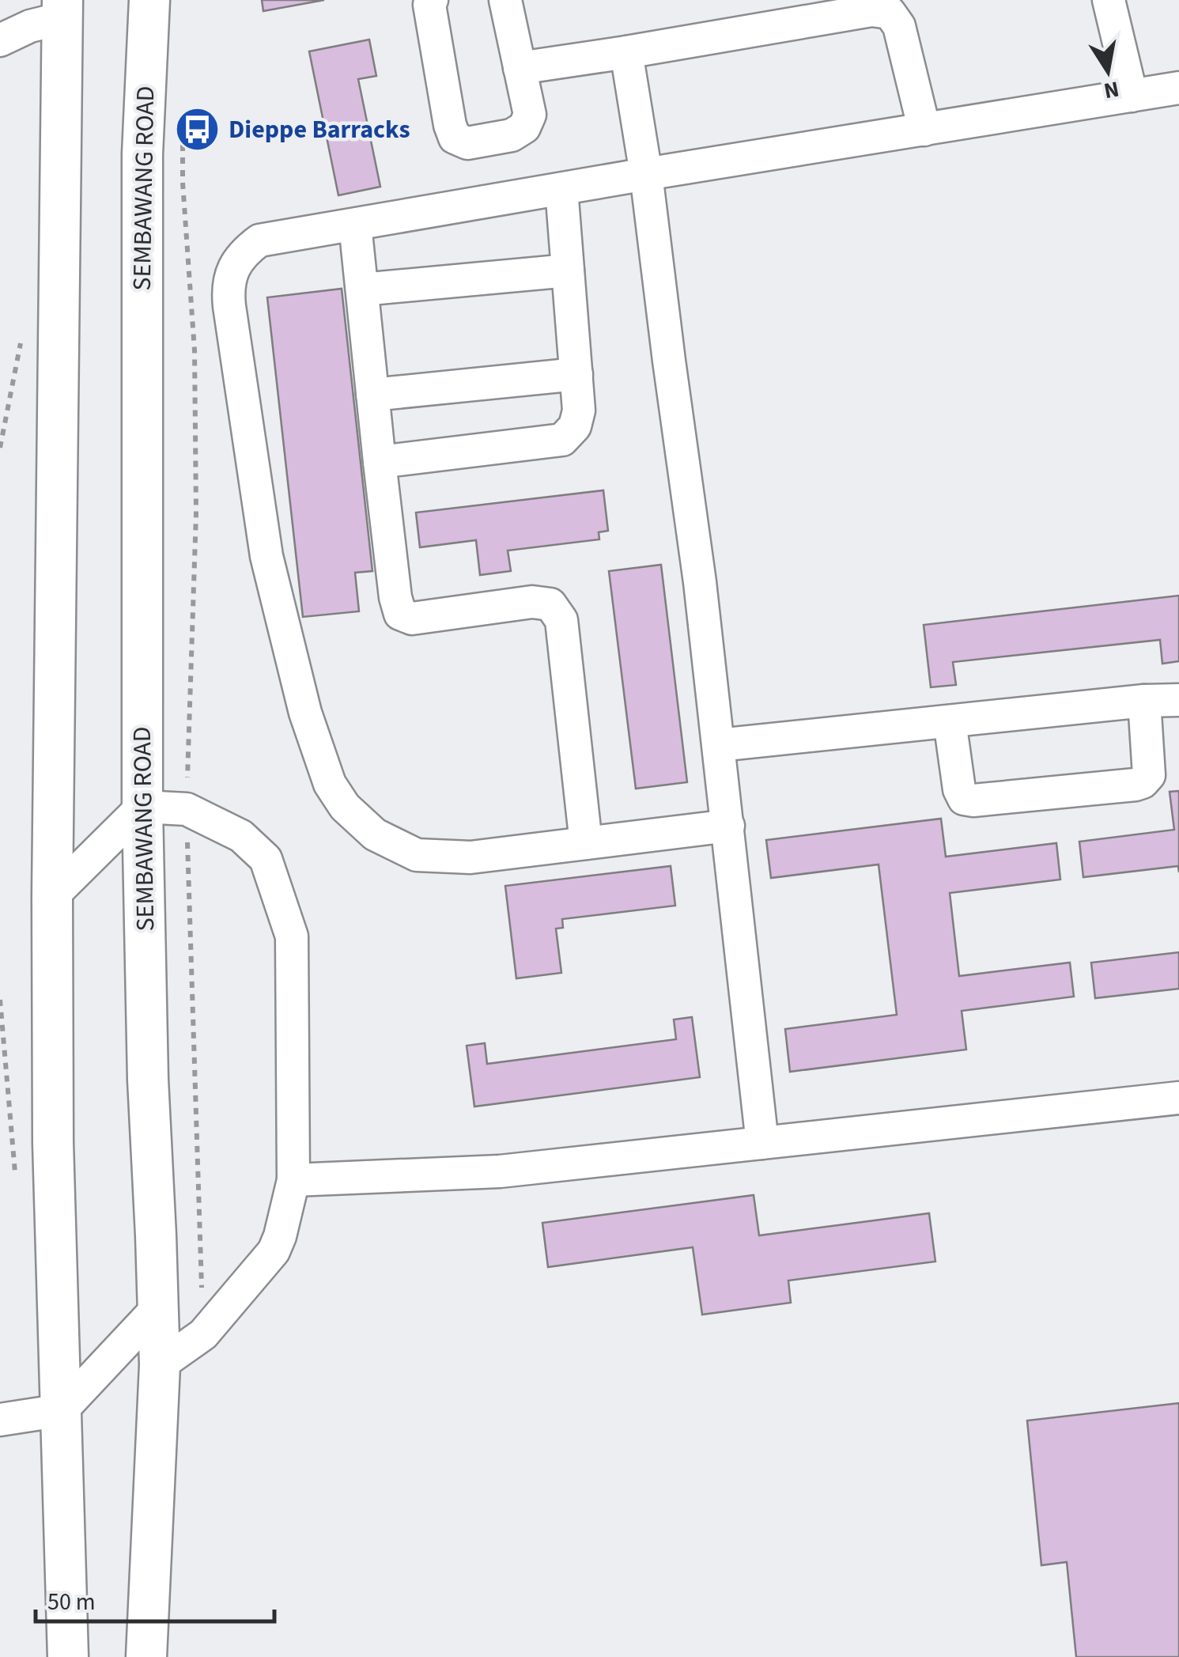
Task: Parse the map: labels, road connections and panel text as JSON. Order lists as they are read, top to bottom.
{
  "streets": {
    "main road": ["SEMBAWANG ROAD"]
  },
  "places": {
    "bus stop": ["Dieppe Barracks"]
  },
  "scale_bar": "50 m",
  "north": "bottom"
}
